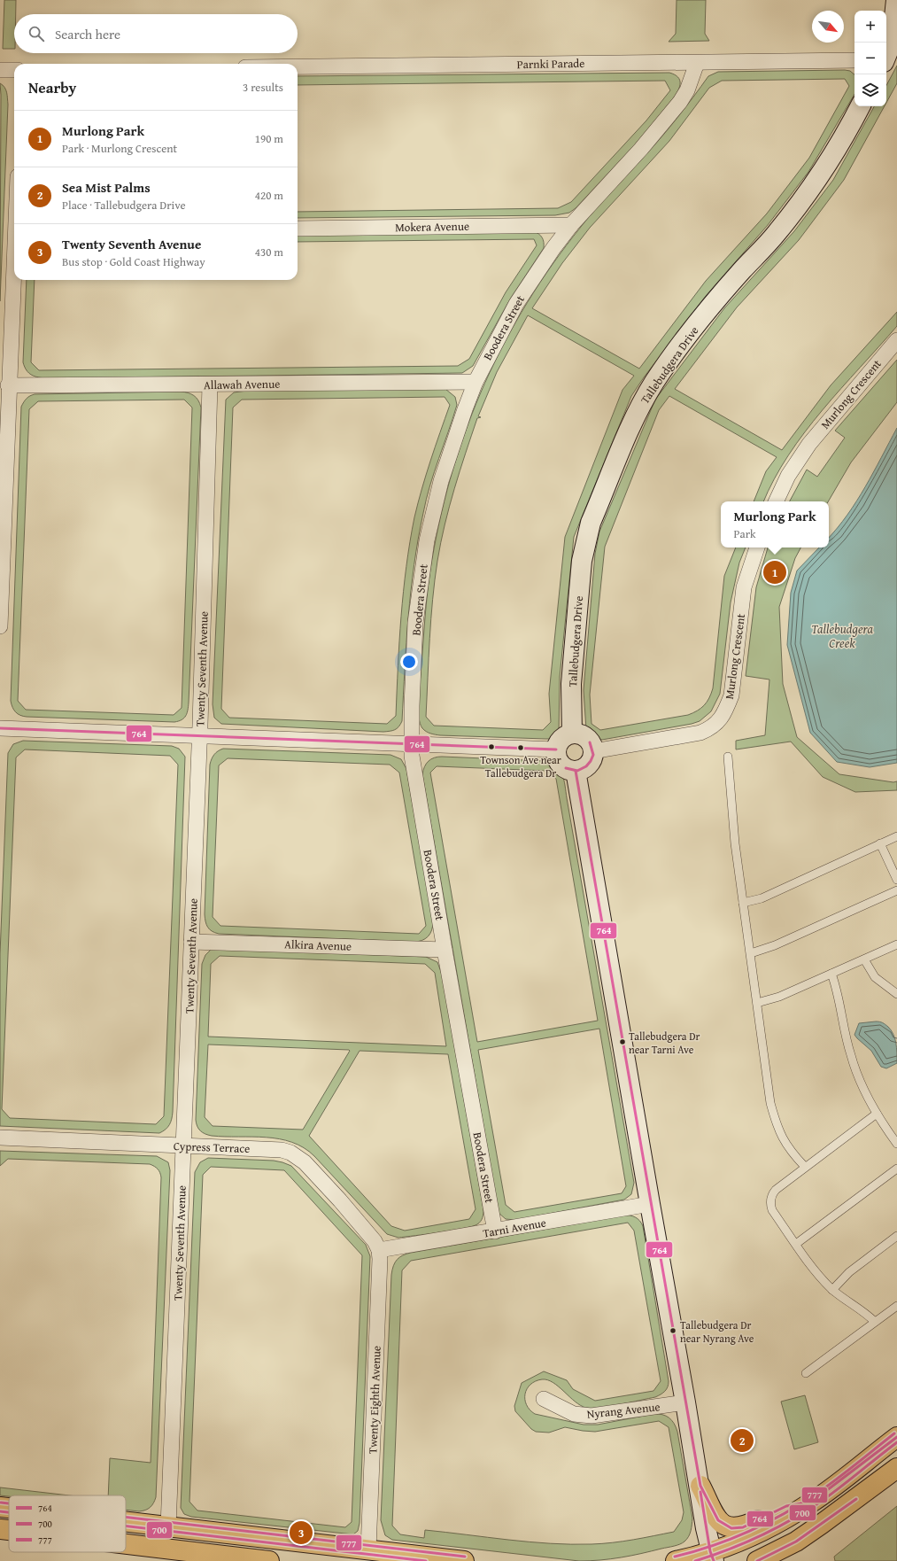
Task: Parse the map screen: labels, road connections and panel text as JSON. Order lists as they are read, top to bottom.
{
  "streets": {
    "street": [
      "Parnki Parade",
      "Mokera Avenue",
      "Boodera Street",
      "Tallebudgera Drive",
      "Allawah Avenue",
      "Murlong Crescent",
      "Twenty Seventh Avenue",
      "Alkira Avenue",
      "Cypress Terrace",
      "Tarni Avenue",
      "Twenty Eighth Avenue",
      "Nyrang Avenue"
    ]
  },
  "crossings": [
    ["Parnki Parade", "Boodera Street"],
    ["Mokera Avenue", "Boodera Street"],
    ["Boodera Street", "Allawah Avenue"],
    ["Boodera Street", "Alkira Avenue"],
    ["Boodera Street", "Tarni Avenue"],
    ["Tallebudgera Drive", "Murlong Crescent"],
    ["Allawah Avenue", "Twenty Seventh Avenue"],
    ["Twenty Seventh Avenue", "Alkira Avenue"],
    ["Twenty Seventh Avenue", "Cypress Terrace"],
    ["Cypress Terrace", "Tarni Avenue"],
    ["Cypress Terrace", "Twenty Eighth Avenue"],
    ["Tarni Avenue", "Twenty Eighth Avenue"]
  ],
  "water": ["Tallebudgera Creek"],
  "places": ["Townson Ave near Tallebudgera Dr", "Tallebudgera Dr near Tarni Ave", "Tallebudgera Dr near Nyrang Ave"],
  "lines": ["transit line 764", "transit line 777", "transit line 700"],
  "legend": ["764", "700", "777"],
  "north": "bottom right",
  "page": {
    "map_buttons": ["+", "−"],
    "search": "Search here",
    "heading": ["Nearby", "3 results"],
    "list": [
      {
        "mark": "1",
        "name": "Murlong Park",
        "note": "Park · Murlong Crescent",
        "value": "190 m"
      },
      {
        "mark": "2",
        "name": "Sea Mist Palms",
        "note": "Place · Tallebudgera Drive",
        "value": "420 m"
      },
      {
        "mark": "3",
        "name": "Twenty Seventh Avenue",
        "note": "Bus stop · Gold Coast Highway",
        "value": "430 m"
      }
    ],
    "popup": ["Murlong Park", "Park"],
    "pins": ["1", "2", "3"]
  }
}
